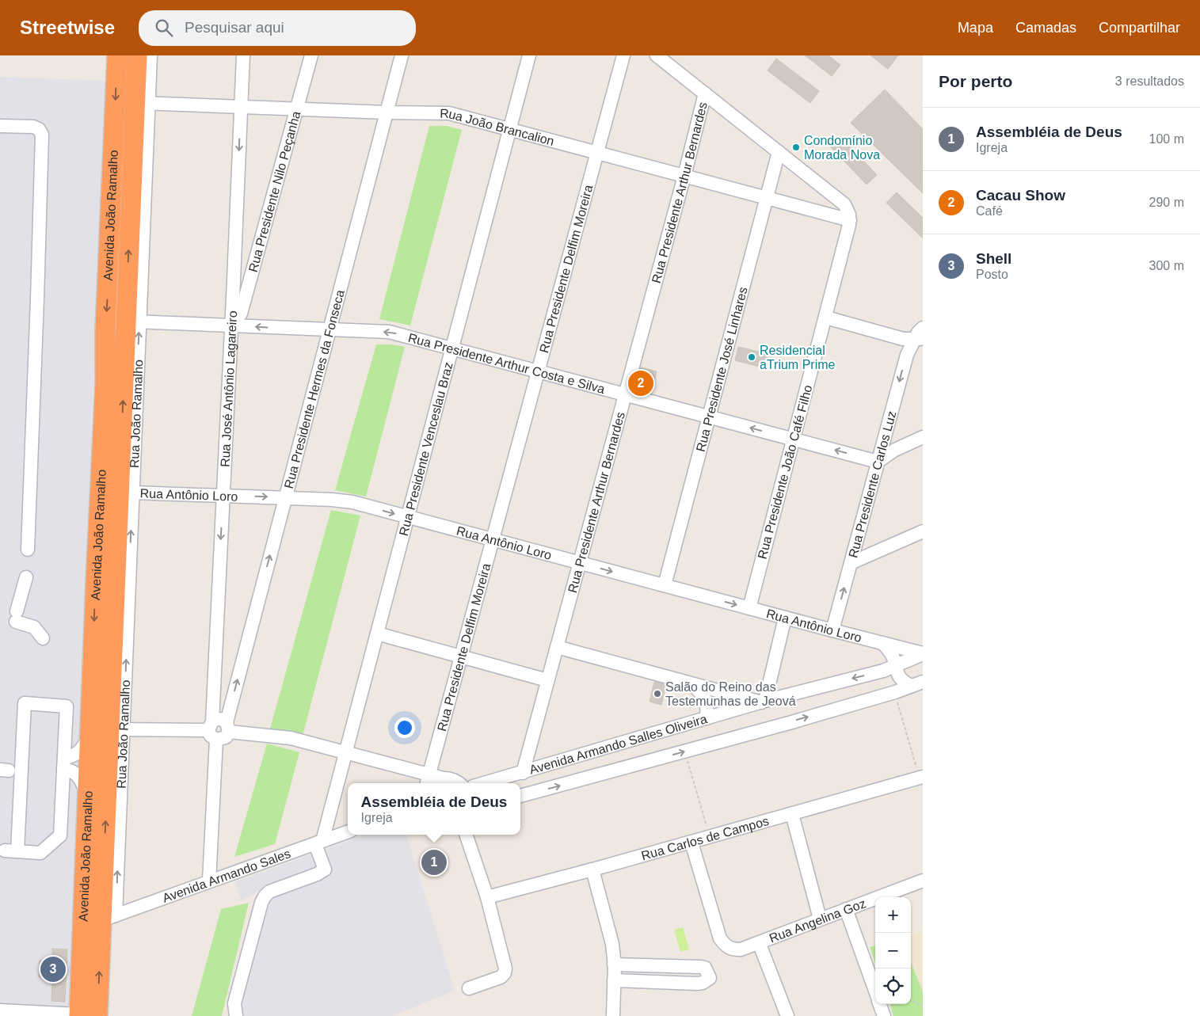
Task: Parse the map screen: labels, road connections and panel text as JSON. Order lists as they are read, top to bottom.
{
  "streets": {
    "highway": ["Avenida João Ramalho"],
    "street": [
      "Rua João Brancalion",
      "Rua Presidente Nilo Peçanha",
      "Rua Presidente Arthur Bernardes",
      "Rua Presidente Delfim Moreira",
      "Rua Presidente Arthur Costa e Silva",
      "Rua Presidente José Linhares",
      "Rua José Antônio Lagareiro",
      "Rua Presidente Hermes da Fonseca",
      "Rua Presidente Venceslau Braz",
      "Rua Presidente João Café Filho",
      "Rua Presidente Carlos Luz",
      "Rua Antônio Loro",
      "Avenida Armando Salles Oliveira",
      "Rua Carlos de Campos",
      "Avenida Armando Sales",
      "Rua Angelina Goz"
    ]
  },
  "crossings": [
    ["Rua João Brancalion", "Rua Presidente Nilo Peçanha"],
    ["Rua João Brancalion", "Rua Presidente Arthur Bernardes"],
    ["Rua João Brancalion", "Avenida João Ramalho"],
    ["Rua João Brancalion", "Rua Presidente Delfim Moreira"],
    ["Rua João Brancalion", "Rua Presidente José Linhares"],
    ["Rua João Brancalion", "Rua José Antônio Lagareiro"],
    ["Rua João Brancalion", "Rua Presidente Hermes da Fonseca"],
    ["Rua João Brancalion", "Rua Presidente Venceslau Braz"],
    ["Rua João Brancalion", "Rua Presidente João Café Filho"],
    ["Rua Presidente Nilo Peçanha", "Rua Presidente Arthur Costa e Silva"],
    ["Rua Presidente Nilo Peçanha", "Rua José Antônio Lagareiro"],
    ["Rua Presidente Arthur Bernardes", "Rua Presidente Arthur Costa e Silva"],
    ["Rua Presidente Arthur Bernardes", "Rua Antônio Loro"],
    ["Rua Presidente Arthur Bernardes", "Avenida Armando Salles Oliveira"],
    ["Avenida João Ramalho", "Rua Presidente Arthur Costa e Silva"],
    ["Avenida João Ramalho", "Rua Antônio Loro"],
    ["Avenida João Ramalho", "Avenida Armando Sales"],
    ["Rua Presidente Delfim Moreira", "Rua Presidente Arthur Costa e Silva"],
    ["Rua Presidente Delfim Moreira", "Rua Antônio Loro"],
    ["Rua Presidente Arthur Costa e Silva", "Rua Presidente José Linhares"],
    ["Rua Presidente Arthur Costa e Silva", "Rua José Antônio Lagareiro"],
    ["Rua Presidente Arthur Costa e Silva", "Rua Presidente Hermes da Fonseca"],
    ["Rua Presidente Arthur Costa e Silva", "Rua Presidente Venceslau Braz"],
    ["Rua Presidente Arthur Costa e Silva", "Rua Presidente João Café Filho"],
    ["Rua Presidente Arthur Costa e Silva", "Rua Presidente Carlos Luz"],
    ["Rua Presidente José Linhares", "Rua Antônio Loro"],
    ["Rua José Antônio Lagareiro", "Rua Antônio Loro"],
    ["Rua José Antônio Lagareiro", "Avenida Armando Sales"],
    ["Rua Presidente Hermes da Fonseca", "Rua Antônio Loro"],
    ["Rua Presidente Venceslau Braz", "Rua Antônio Loro"],
    ["Rua Presidente Venceslau Braz", "Avenida Armando Sales"],
    ["Rua Presidente João Café Filho", "Rua Antônio Loro"],
    ["Rua Presidente Carlos Luz", "Rua Antônio Loro"],
    ["Rua Antônio Loro", "Avenida Armando Salles Oliveira"],
    ["Rua Carlos de Campos", "Rua Angelina Goz"]
  ],
  "one_way": ["Rua Presidente Arthur Costa e Silva", "Rua José Antônio Lagareiro"],
  "places": ["Condomínio Morada Nova", "Residencial aTrium Prime", "Salão do Reino das Testemunhas de Jeová"],
  "page": {
    "header": "Streetwise",
    "search": "Pesquisar aqui",
    "nav": ["Mapa", "Camadas", "Compartilhar"],
    "heading": ["Por perto", "3 resultados"],
    "list": [
      {
        "mark": "1",
        "name": "Assembléia de Deus",
        "note": "Igreja",
        "value": "100 m"
      },
      {
        "mark": "2",
        "name": "Cacau Show",
        "note": "Café",
        "value": "290 m"
      },
      {
        "mark": "3",
        "name": "Shell",
        "note": "Posto",
        "value": "300 m"
      }
    ],
    "pins": ["2", "1", "3"],
    "popup": ["Assembléia de Deus", "Igreja"],
    "map_buttons": ["+", "−"]
  }
}
